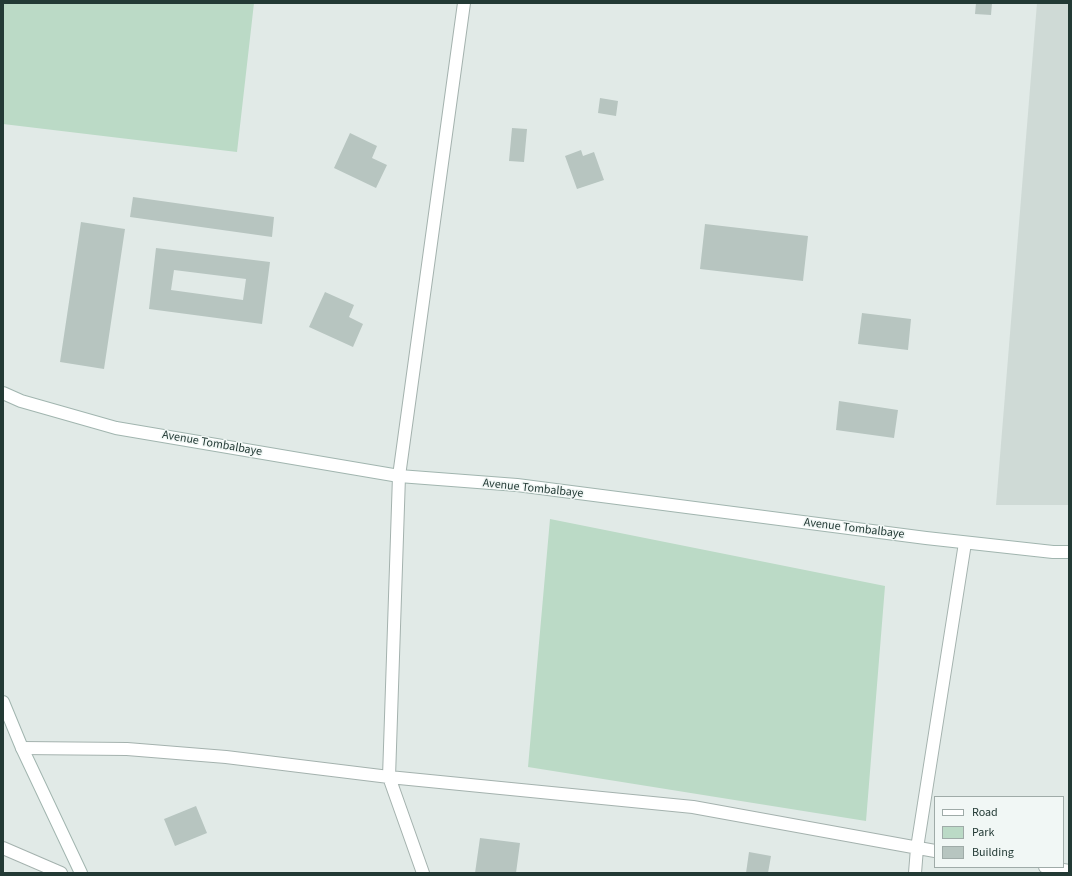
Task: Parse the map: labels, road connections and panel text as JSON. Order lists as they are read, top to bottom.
{
  "streets": {
    "street": ["Avenue Tombalbaye"]
  },
  "legend": ["Road", "Park", "Building"]
}
